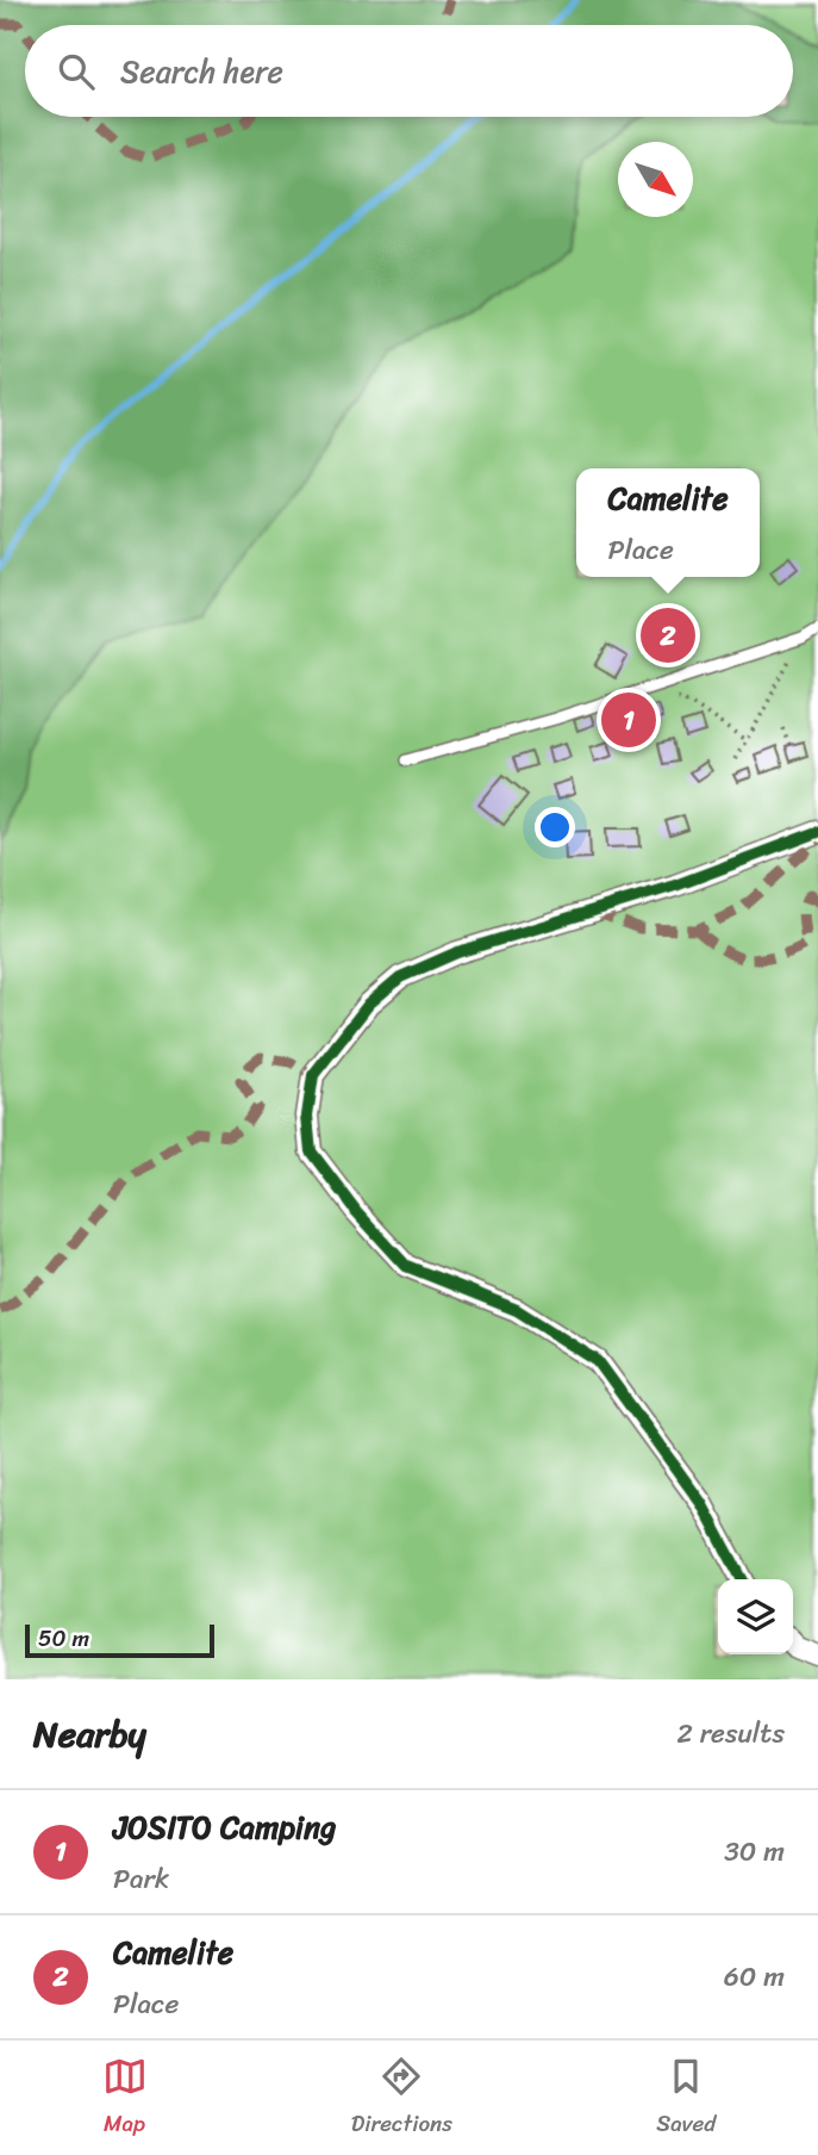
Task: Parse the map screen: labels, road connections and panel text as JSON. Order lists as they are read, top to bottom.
{
  "scale_bar": "50 m",
  "north": "bottom right",
  "page": {
    "search": "Search here",
    "popup": ["Camelite", "Place"],
    "pins": ["2", "1"],
    "scale": "50 m",
    "heading": ["Nearby", "2 results"],
    "list": [
      {
        "mark": "1",
        "name": "JOSITO Camping",
        "note": "Park",
        "value": "30 m"
      },
      {
        "mark": "2",
        "name": "Camelite",
        "note": "Place",
        "value": "60 m"
      }
    ],
    "nav": ["Map", "Directions", "Saved"]
  }
}
